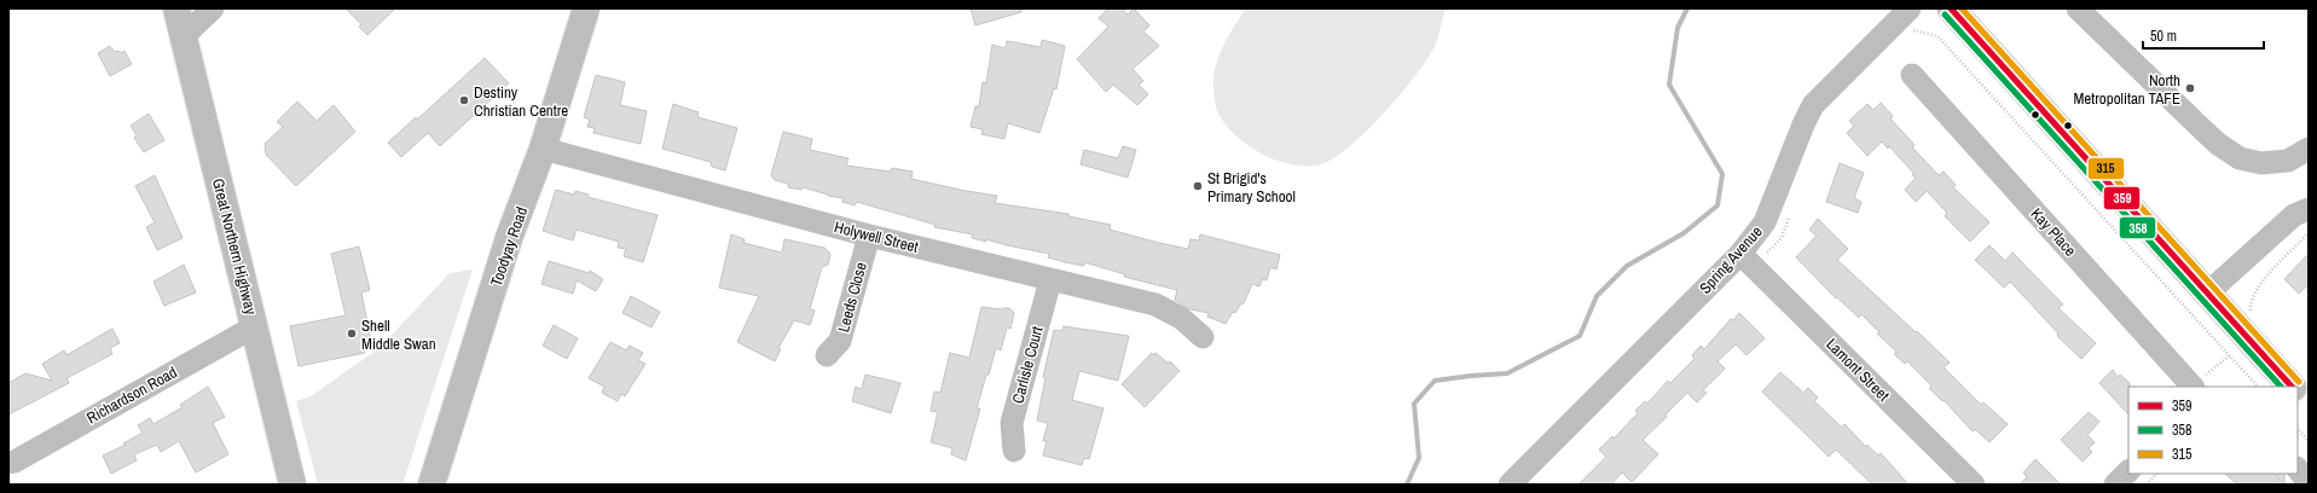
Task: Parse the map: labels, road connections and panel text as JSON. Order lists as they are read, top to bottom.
{
  "streets": {
    "main road": ["Great Northern Highway", "Toodyay Road"],
    "street": [
      "Kay Place",
      "Holywell Street",
      "Spring Avenue",
      "Leeds Close",
      "Carlisle Court",
      "Lamont Street",
      "Richardson Road"
    ]
  },
  "crossings": [
    ["Holywell Street", "Toodyay Road"],
    ["Holywell Street", "Leeds Close"],
    ["Holywell Street", "Carlisle Court"],
    ["Great Northern Highway", "Richardson Road"],
    ["Spring Avenue", "Lamont Street"]
  ],
  "places": [
    "North Metropolitan TAFE",
    "Destiny Christian Centre",
    "St Brigid's Primary School",
    "Shell Middle Swan"
  ],
  "lines": ["transit line 359", "transit line 315", "transit line 358"],
  "legend": ["359", "358", "315"],
  "scale_bar": "50 m"
}
